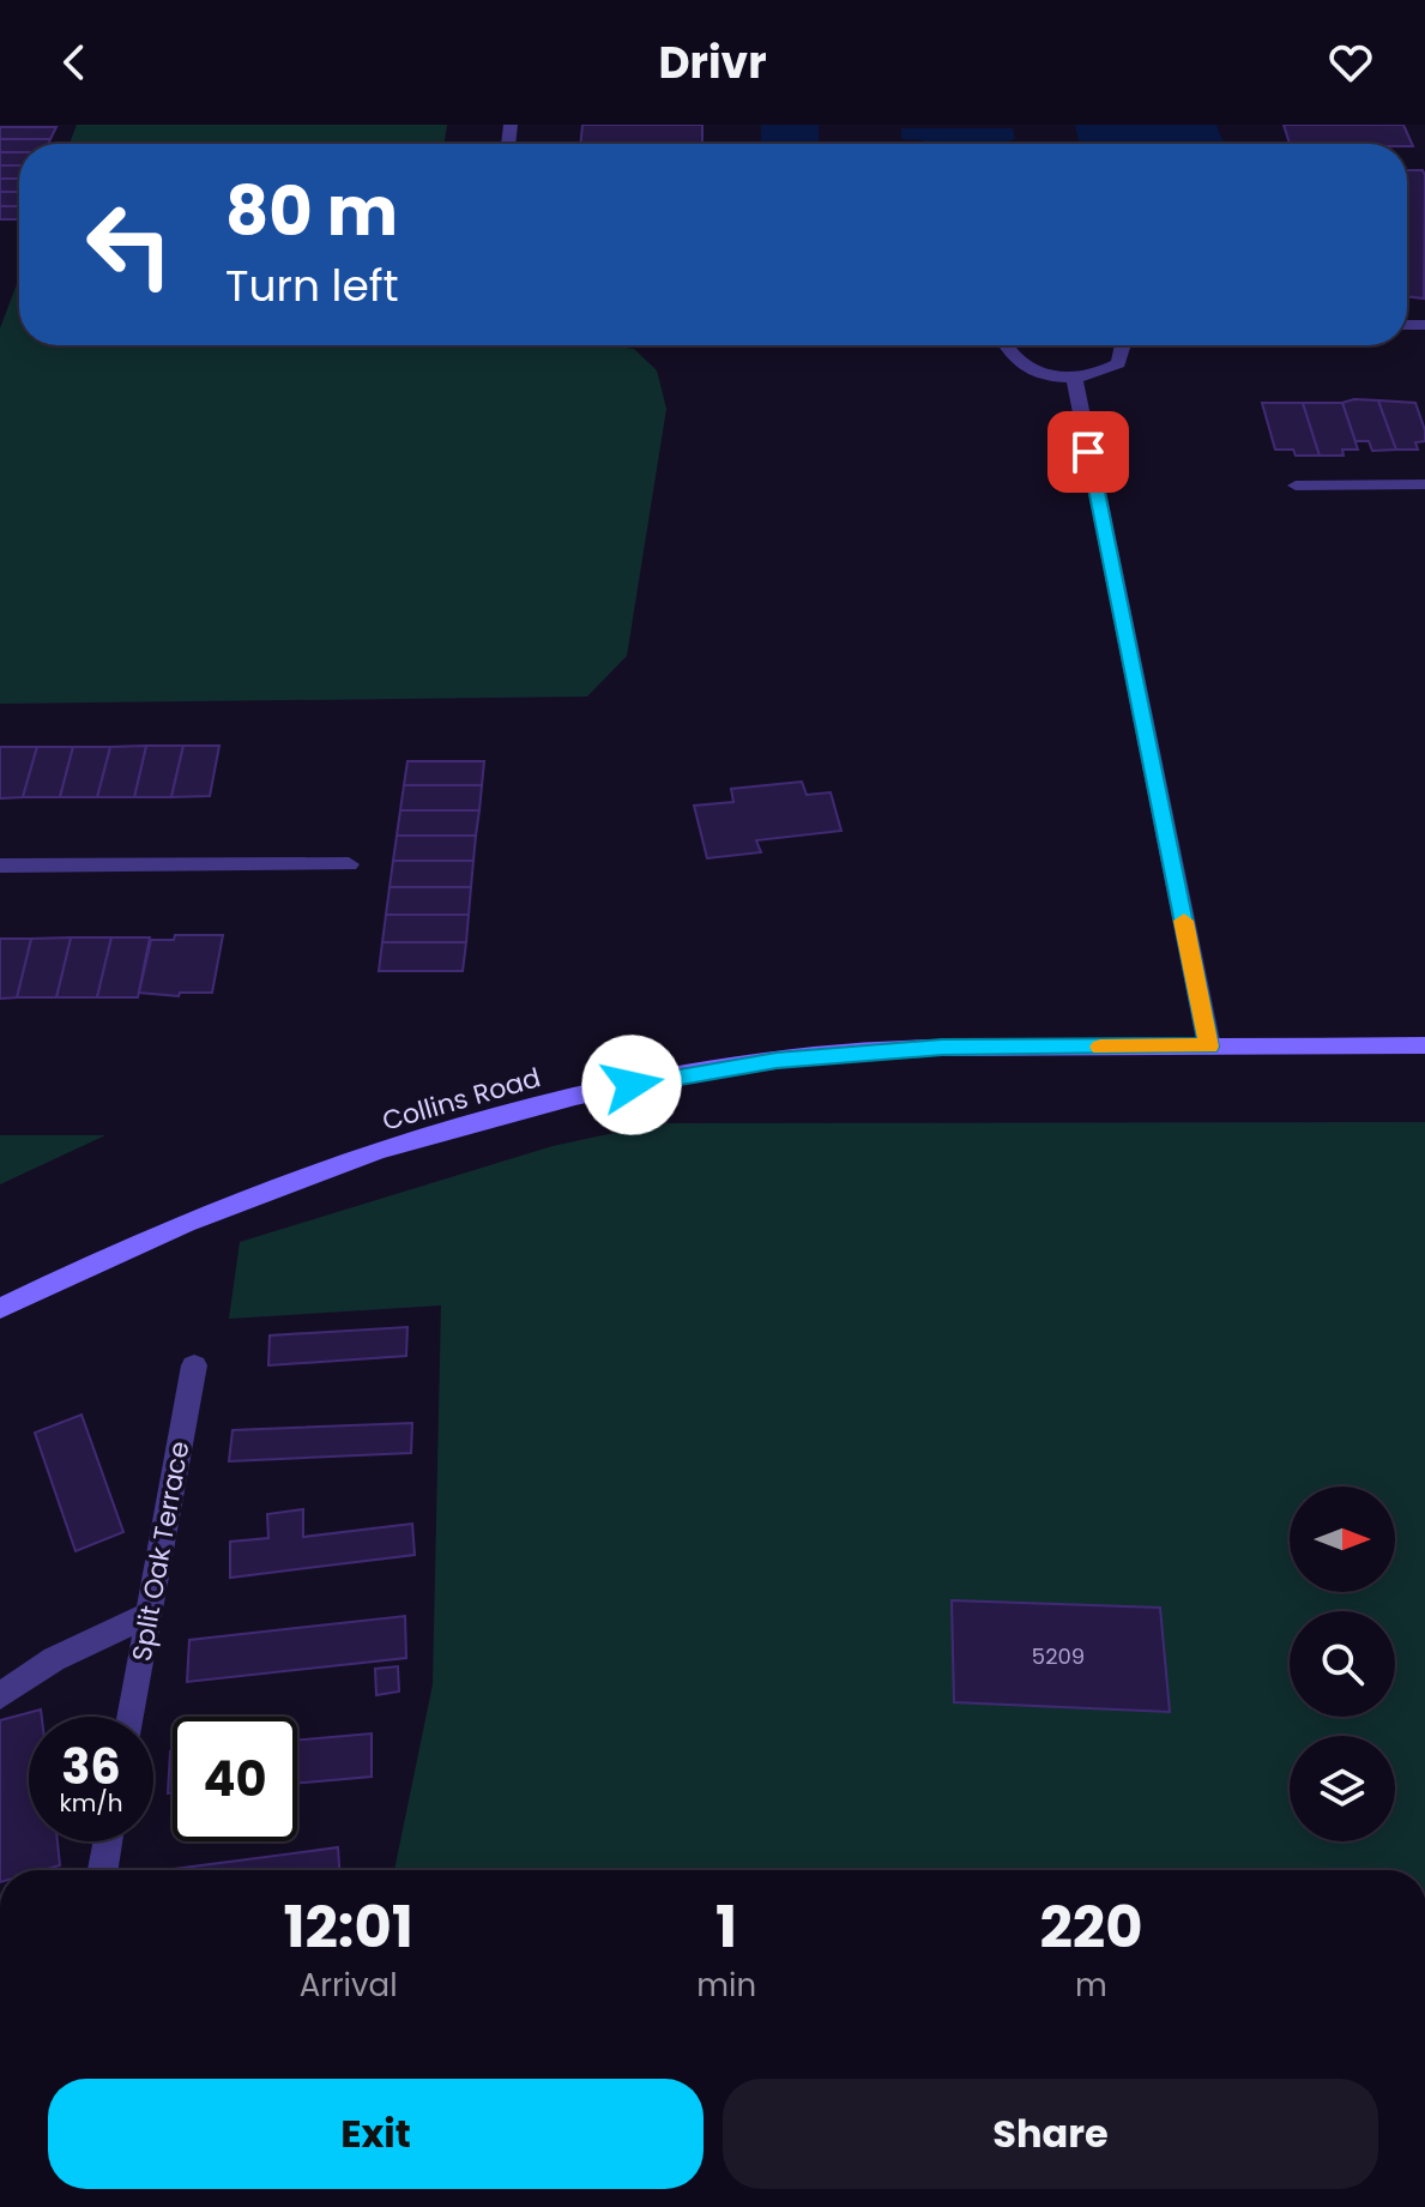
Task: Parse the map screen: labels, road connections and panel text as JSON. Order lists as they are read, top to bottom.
{
  "streets": {
    "street": ["Collins Road", "Split Oak Terrace"]
  },
  "house_numbers": ["5209"],
  "north": "right",
  "page": {
    "header": "Drivr",
    "turn": ["80 m", "Turn left"],
    "speed": "36 km/h",
    "limit": "40",
    "eta": [
      "12:01",
      "Arrival",
      "1",
      "min",
      "220",
      "m"
    ],
    "buttons": ["Exit", "Share"]
  }
}
